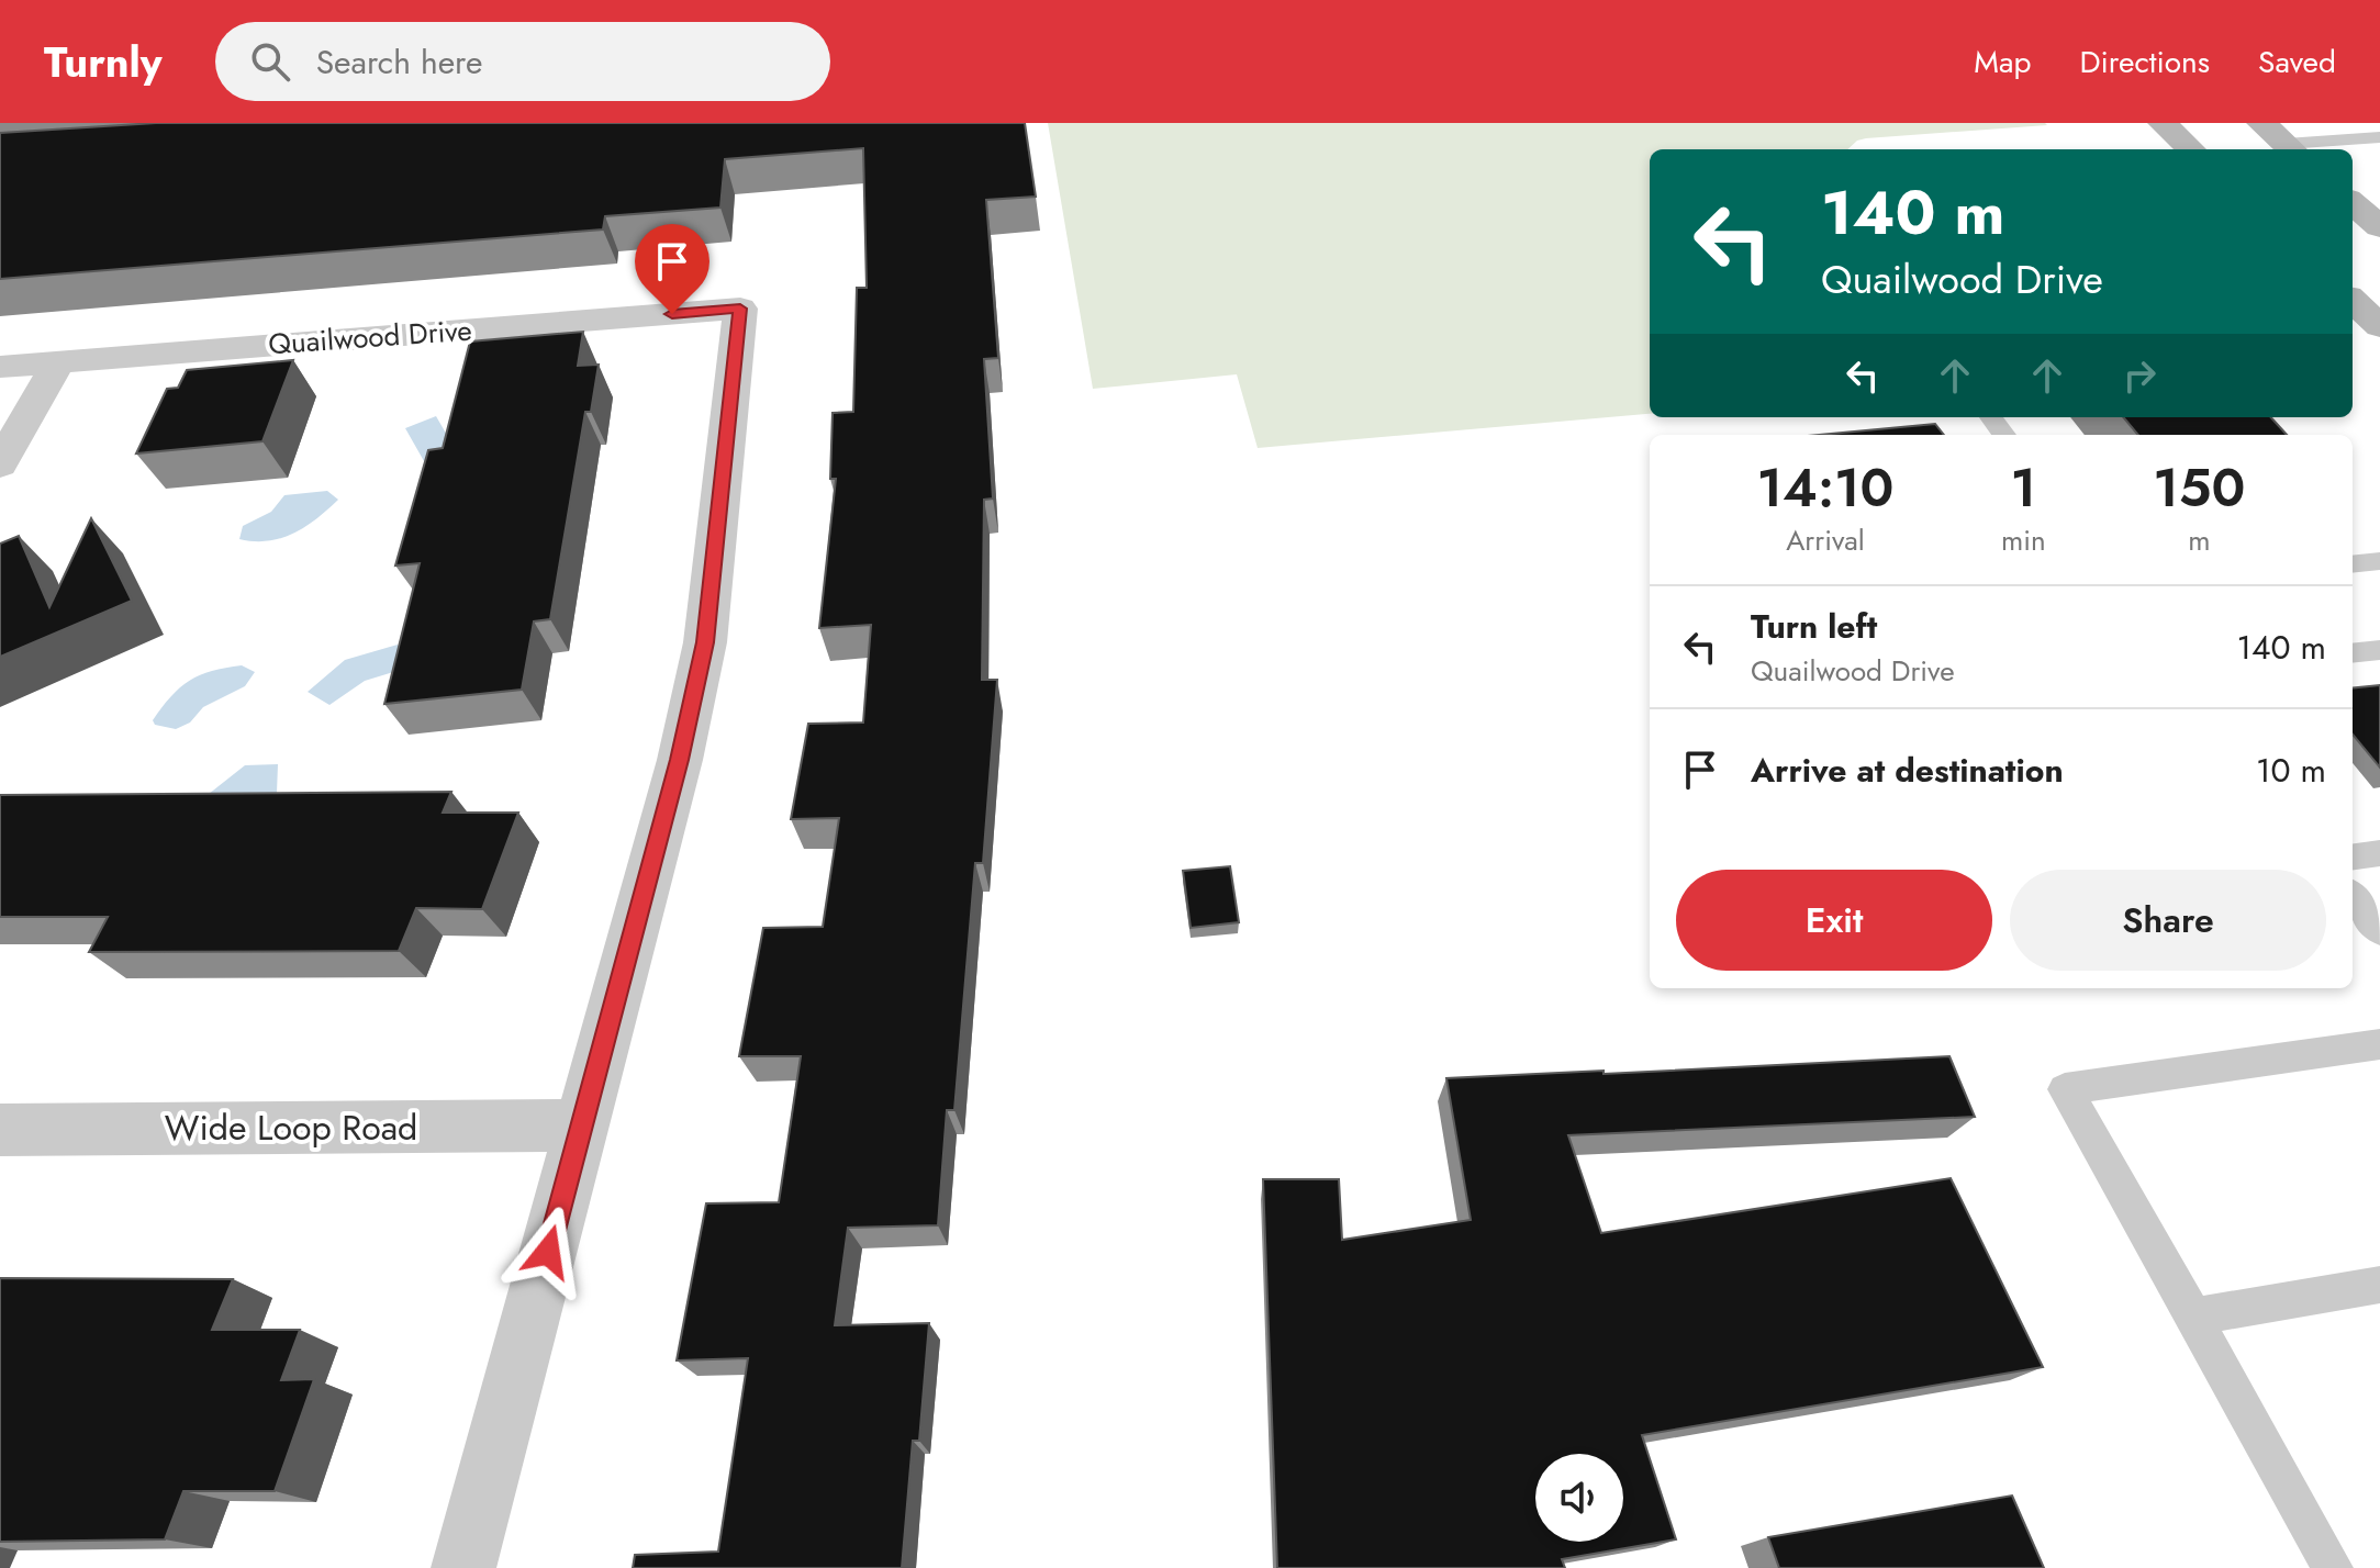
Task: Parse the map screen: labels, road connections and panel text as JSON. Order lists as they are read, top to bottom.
{
  "streets": {
    "street": ["Quailwood Drive", "Wide Loop Road"]
  },
  "crossings": [
    ["Quailwood Drive", "Wide Loop Road"]
  ],
  "page": {
    "header": "Turnly",
    "search": "Search here",
    "nav": ["Map", "Directions", "Saved"],
    "turn": ["140 m", "Quailwood Drive"],
    "eta": [
      "14:10",
      "Arrival",
      "1",
      "min",
      "150",
      "m"
    ],
    "list": [
      {
        "name": "Turn left",
        "note": "Quailwood Drive",
        "value": "140 m"
      },
      {
        "name": "Arrive at destination",
        "value": "10 m"
      }
    ],
    "buttons": ["Exit", "Share"]
  }
}
